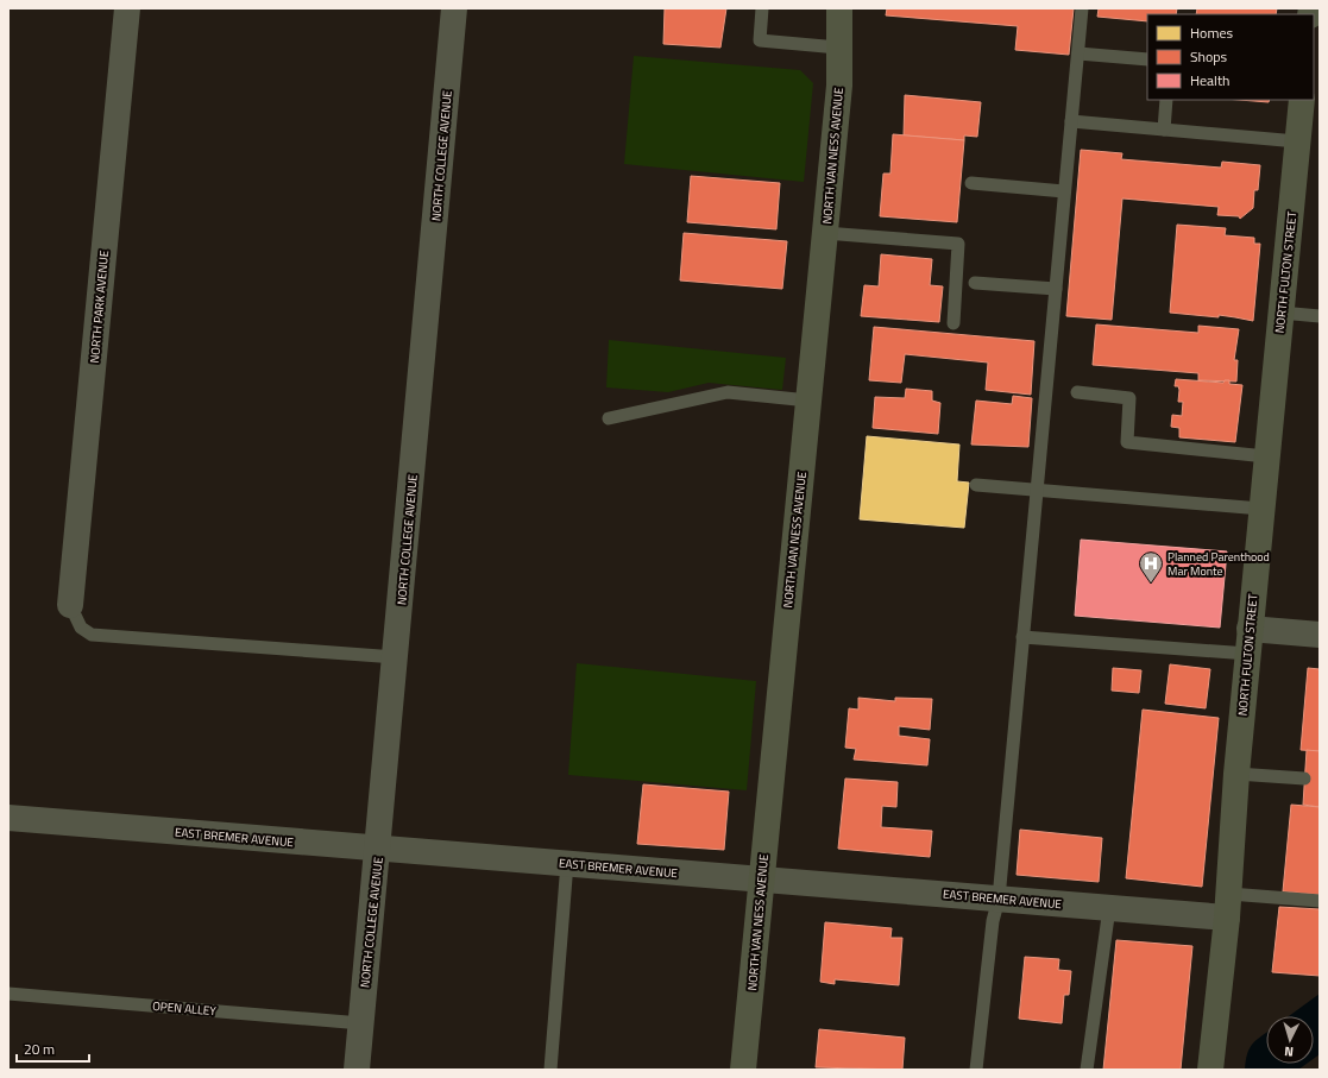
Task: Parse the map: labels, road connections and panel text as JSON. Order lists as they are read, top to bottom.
{
  "streets": {
    "main road": ["NORTH VAN NESS AVENUE", "NORTH FULTON STREET"],
    "street": ["NORTH COLLEGE AVENUE", "NORTH PARK AVENUE", "EAST BREMER AVENUE"],
    "lane": ["OPEN ALLEY"]
  },
  "crossings": [
    ["NORTH COLLEGE AVENUE", "EAST BREMER AVENUE"],
    ["NORTH COLLEGE AVENUE", "OPEN ALLEY"],
    ["NORTH VAN NESS AVENUE", "EAST BREMER AVENUE"],
    ["NORTH FULTON STREET", "EAST BREMER AVENUE"]
  ],
  "places": {
    "hospital": ["Planned Parenthood Mar Monte"]
  },
  "legend": ["Homes", "Shops", "Health"],
  "scale_bar": "20 m",
  "north": "bottom"
}
